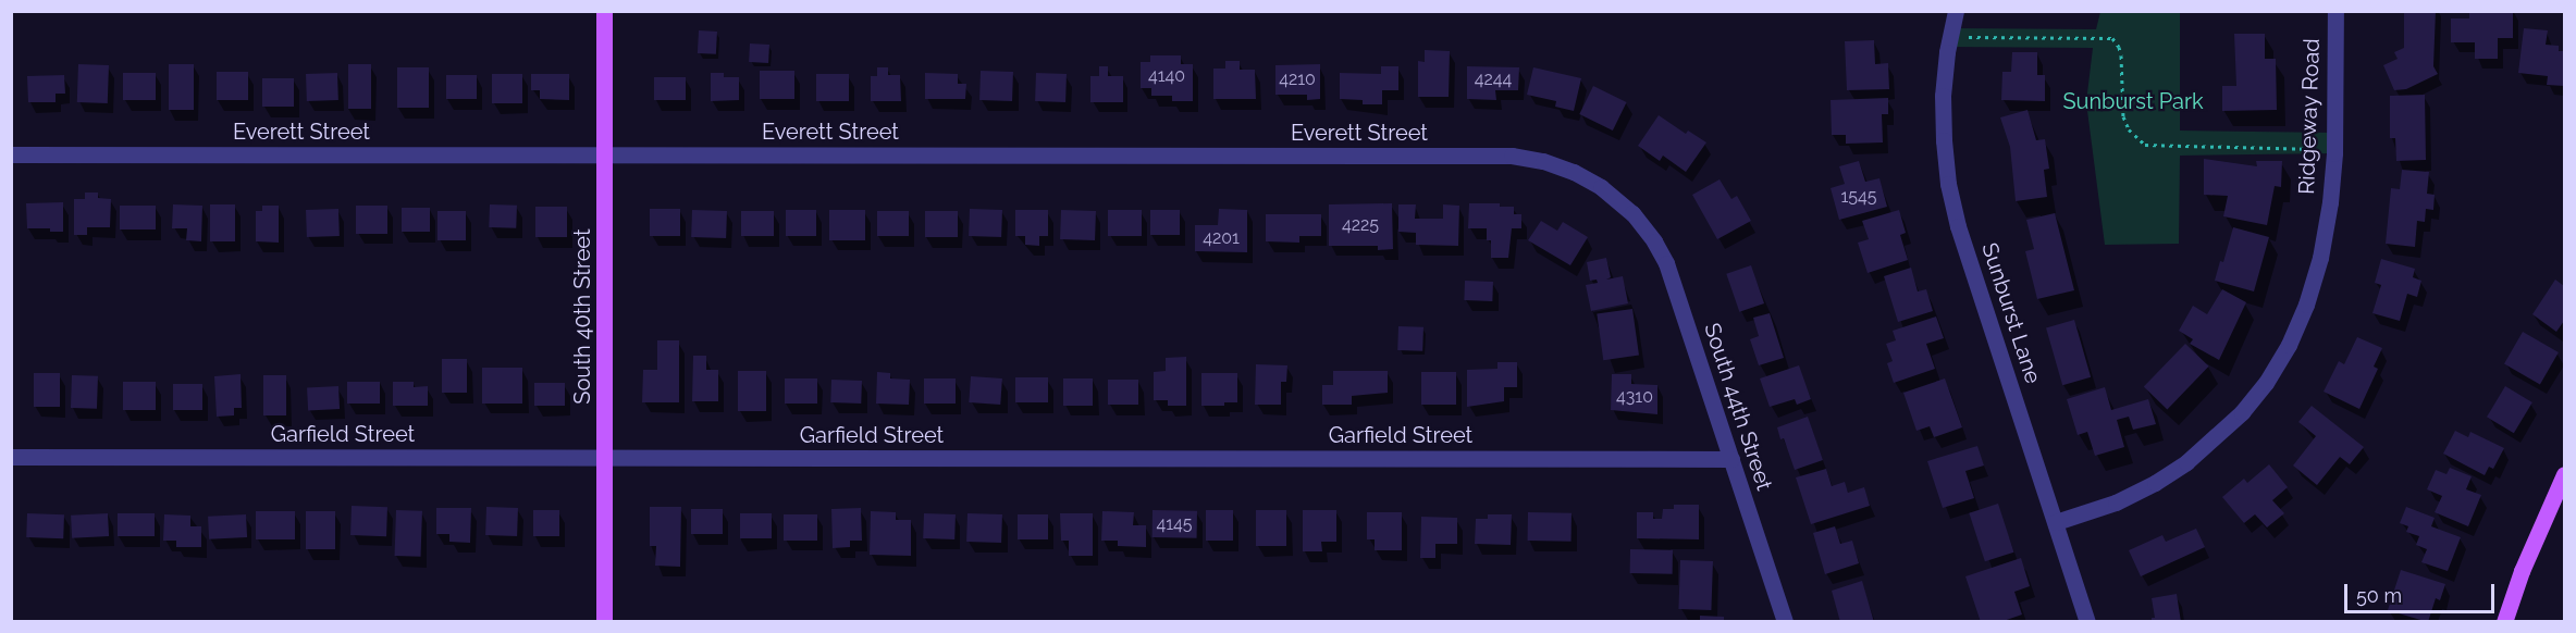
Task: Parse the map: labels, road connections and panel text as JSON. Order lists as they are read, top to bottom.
{
  "streets": {
    "main road": ["South 40th Street"],
    "street": [
      "Ridgeway Road",
      "Everett Street",
      "Sunburst Lane",
      "South 44th Street",
      "Garfield Street"
    ]
  },
  "crossings": [
    ["Ridgeway Road", "Sunburst Lane"],
    ["Everett Street", "South 40th Street"],
    ["Everett Street", "South 44th Street"],
    ["South 40th Street", "Garfield Street"],
    ["South 44th Street", "Garfield Street"]
  ],
  "parks": ["Sunburst Park"],
  "house_numbers": [
    "4140",
    "4210",
    "4244",
    "1545",
    "4225",
    "4201",
    "4310",
    "4145"
  ],
  "scale_bar": "50 m"
}
